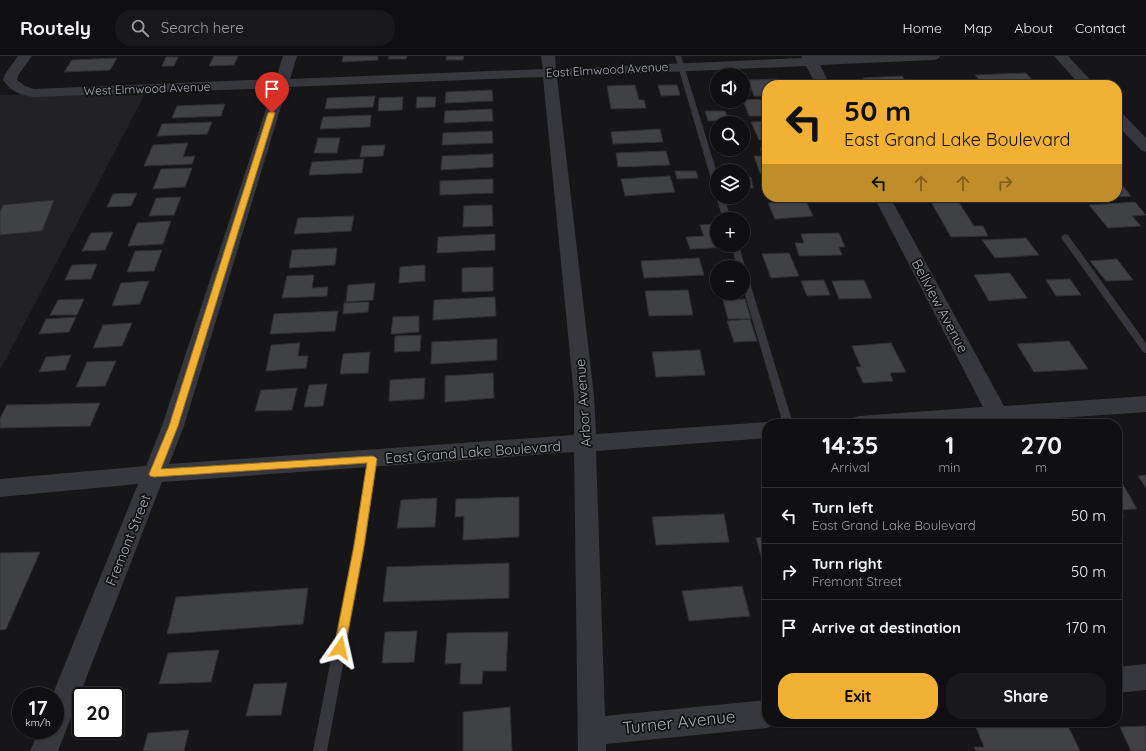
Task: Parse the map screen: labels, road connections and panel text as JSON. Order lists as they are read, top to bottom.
{
  "streets": {
    "street": [
      "East Elmwood Avenue",
      "West Elmwood Avenue",
      "Bellview Avenue",
      "Arbor Avenue",
      "East Grand Lake Boulevard",
      "Fremont Street",
      "Turner Avenue"
    ]
  },
  "crossings": [
    ["East Elmwood Avenue", "West Elmwood Avenue"],
    ["East Elmwood Avenue", "Arbor Avenue"],
    ["East Elmwood Avenue", "Fremont Street"],
    ["West Elmwood Avenue", "Fremont Street"],
    ["Arbor Avenue", "East Grand Lake Boulevard"],
    ["Arbor Avenue", "Turner Avenue"],
    ["East Grand Lake Boulevard", "Fremont Street"]
  ],
  "page": {
    "header": "Routely",
    "search": "Search here",
    "nav": [
      "Home",
      "Map",
      "About",
      "Contact"
    ],
    "map_buttons": ["+", "−"],
    "turn": ["50 m", "East Grand Lake Boulevard"],
    "eta": [
      "14:35",
      "Arrival",
      "1",
      "min",
      "270",
      "m"
    ],
    "list": [
      {
        "name": "Turn left",
        "note": "East Grand Lake Boulevard",
        "value": "50 m"
      },
      {
        "name": "Turn right",
        "note": "Fremont Street",
        "value": "50 m"
      },
      {
        "name": "Arrive at destination",
        "value": "170 m"
      }
    ],
    "buttons": ["Exit", "Share"],
    "speed": "17 km/h",
    "limit": "20"
  }
}
